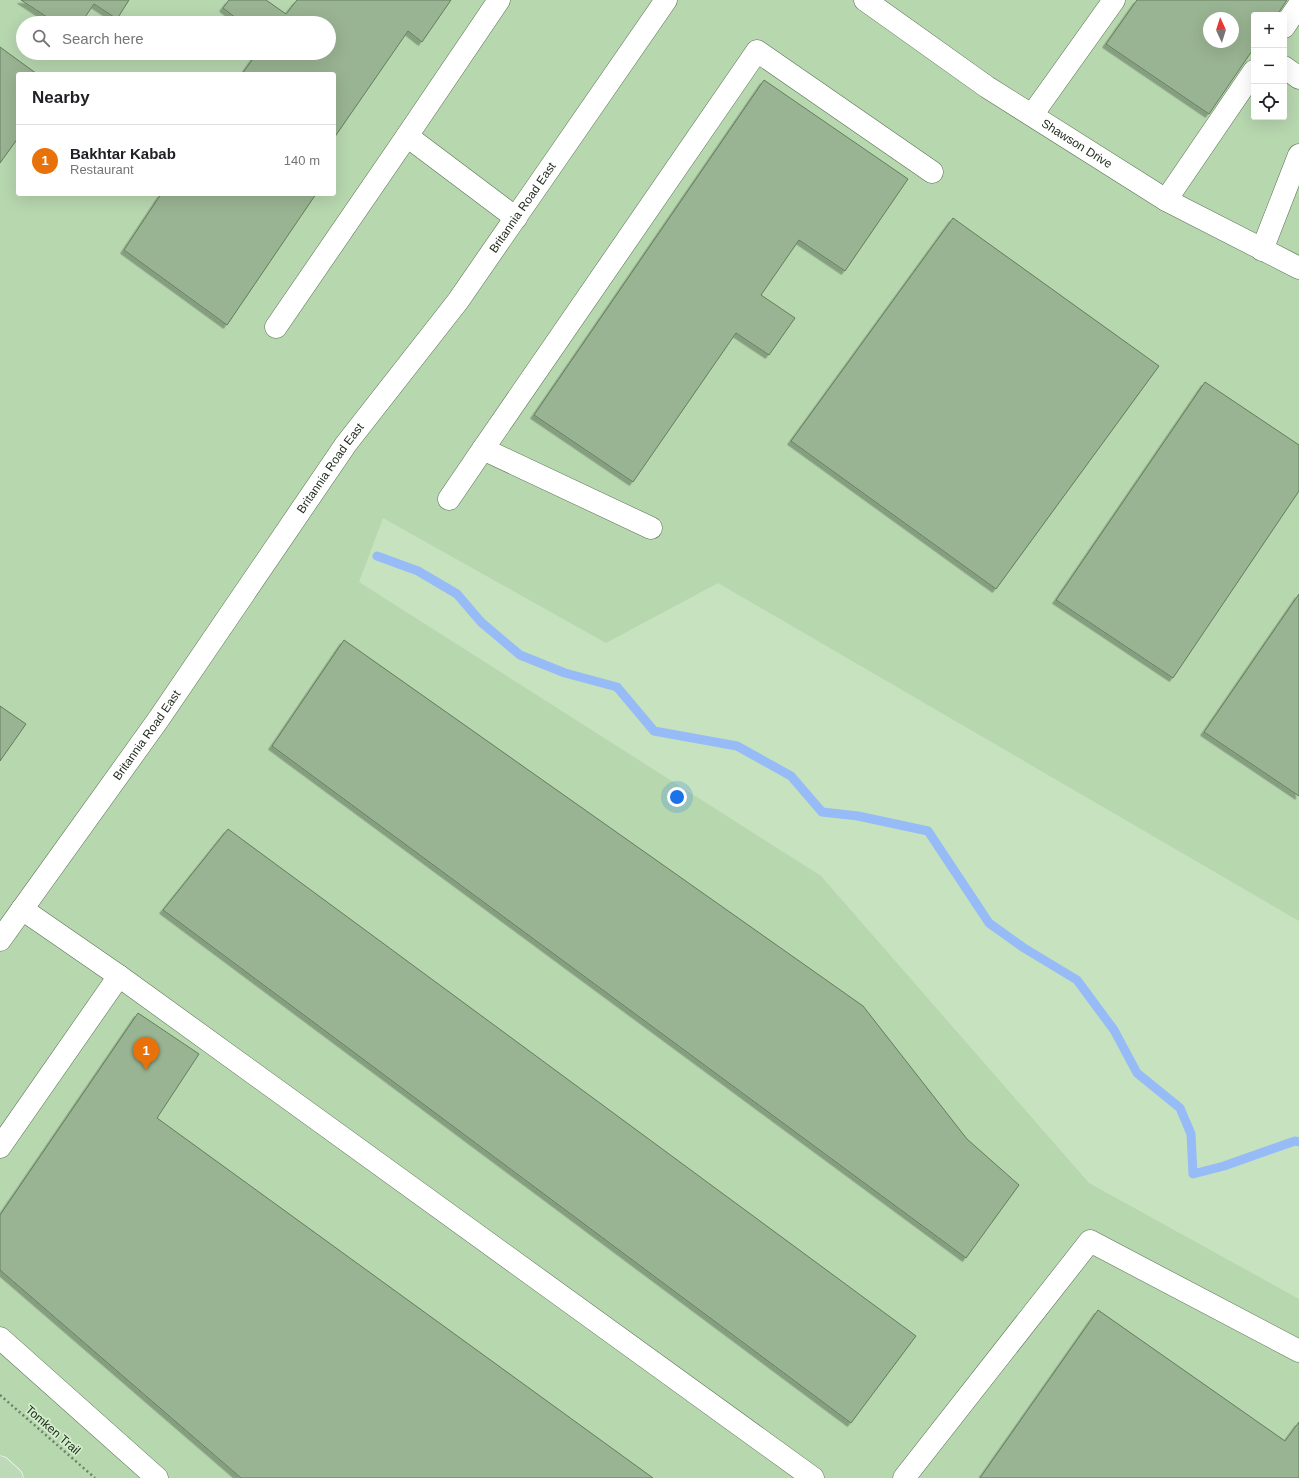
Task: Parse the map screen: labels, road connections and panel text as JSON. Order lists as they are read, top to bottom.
{
  "streets": {
    "street": ["Shawson Drive", "Britannia Road East"],
    "path": ["Tomken Trail"]
  },
  "north": "top",
  "page": {
    "map_buttons": ["+", "−"],
    "search": "Search here",
    "heading": "Nearby",
    "list": [
      {
        "mark": "1",
        "name": "Bakhtar Kabab",
        "note": "Restaurant",
        "value": "140 m"
      }
    ],
    "pins": "1"
  }
}
